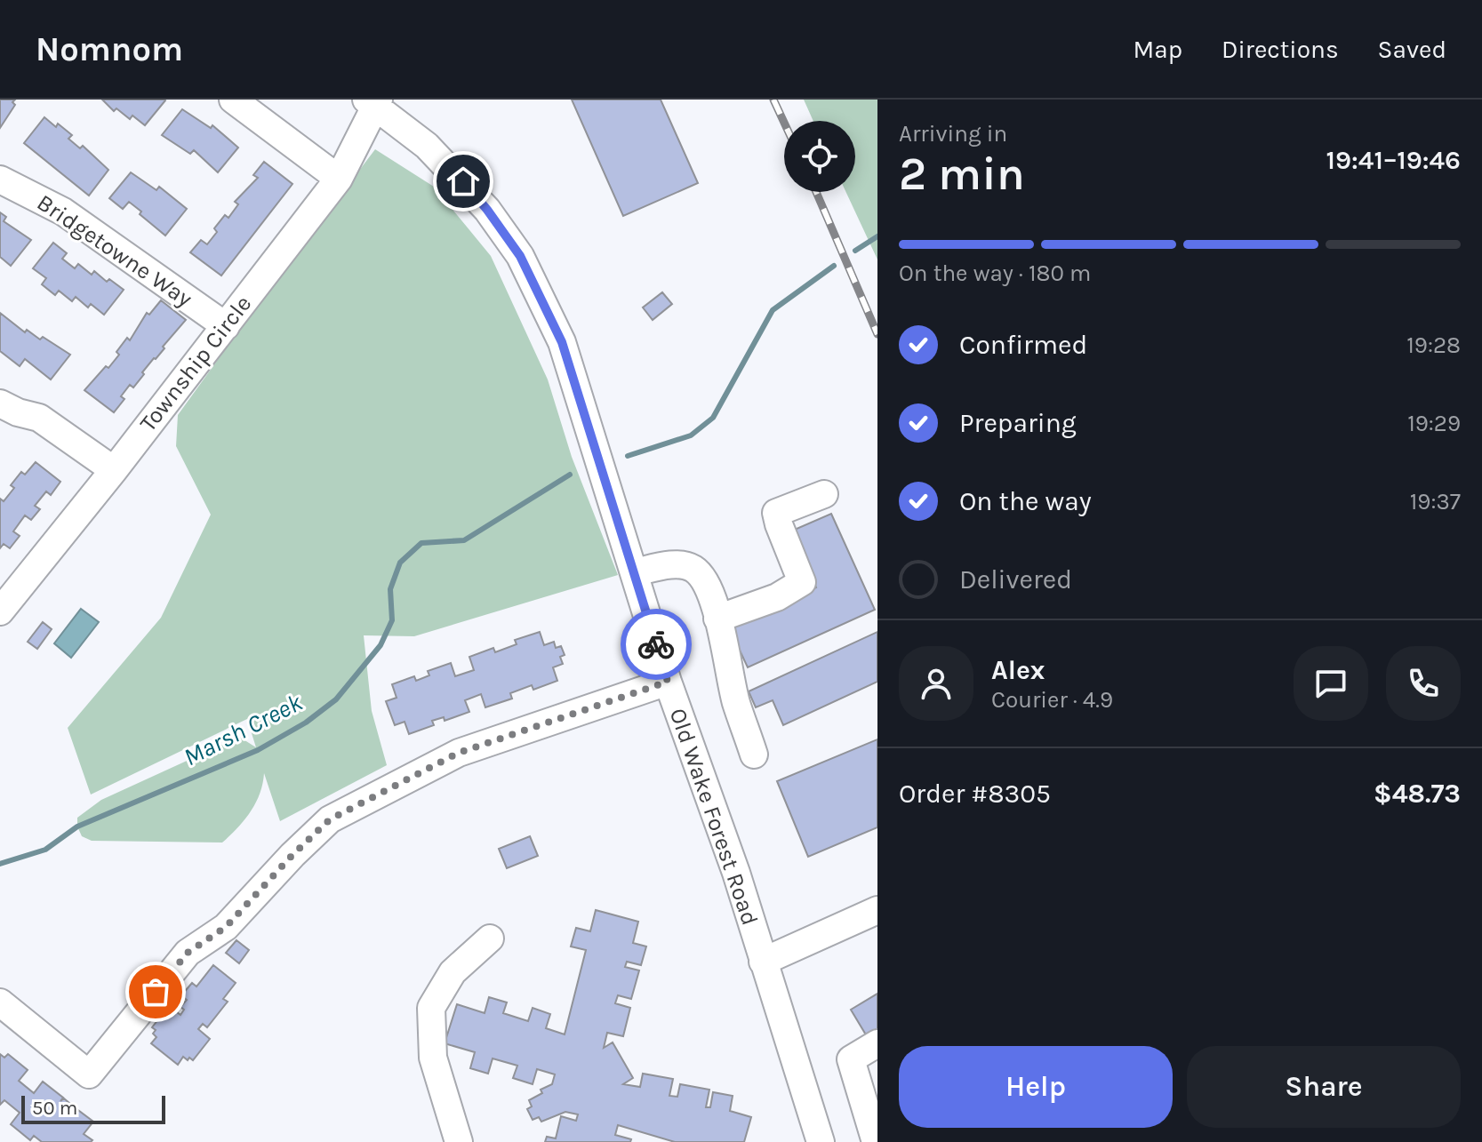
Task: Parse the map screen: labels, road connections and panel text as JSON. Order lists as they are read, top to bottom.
{
  "streets": {
    "street": ["Bridgetowne Way", "Township Circle", "Old Wake Forest Road"]
  },
  "crossings": [
    ["Bridgetowne Way", "Township Circle"],
    ["Township Circle", "Old Wake Forest Road"]
  ],
  "water": ["Marsh Creek"],
  "scale_bar": "50 m",
  "page": {
    "header": "Nomnom",
    "nav": ["Map", "Directions", "Saved"],
    "heading": ["2 min", "Arriving in", "19:41–19:46"],
    "panel": [
      "Alex",
      "Courier · 4.9",
      "Order #8305",
      "$48.73"
    ],
    "bar": "On the way · 180 m",
    "list": [
      ["Confirmed", "19:28"],
      ["Preparing", "19:29"],
      ["On the way", "19:37"],
      "Delivered"
    ],
    "buttons": ["Help", "Share"],
    "scale": "50 m"
  }
}
